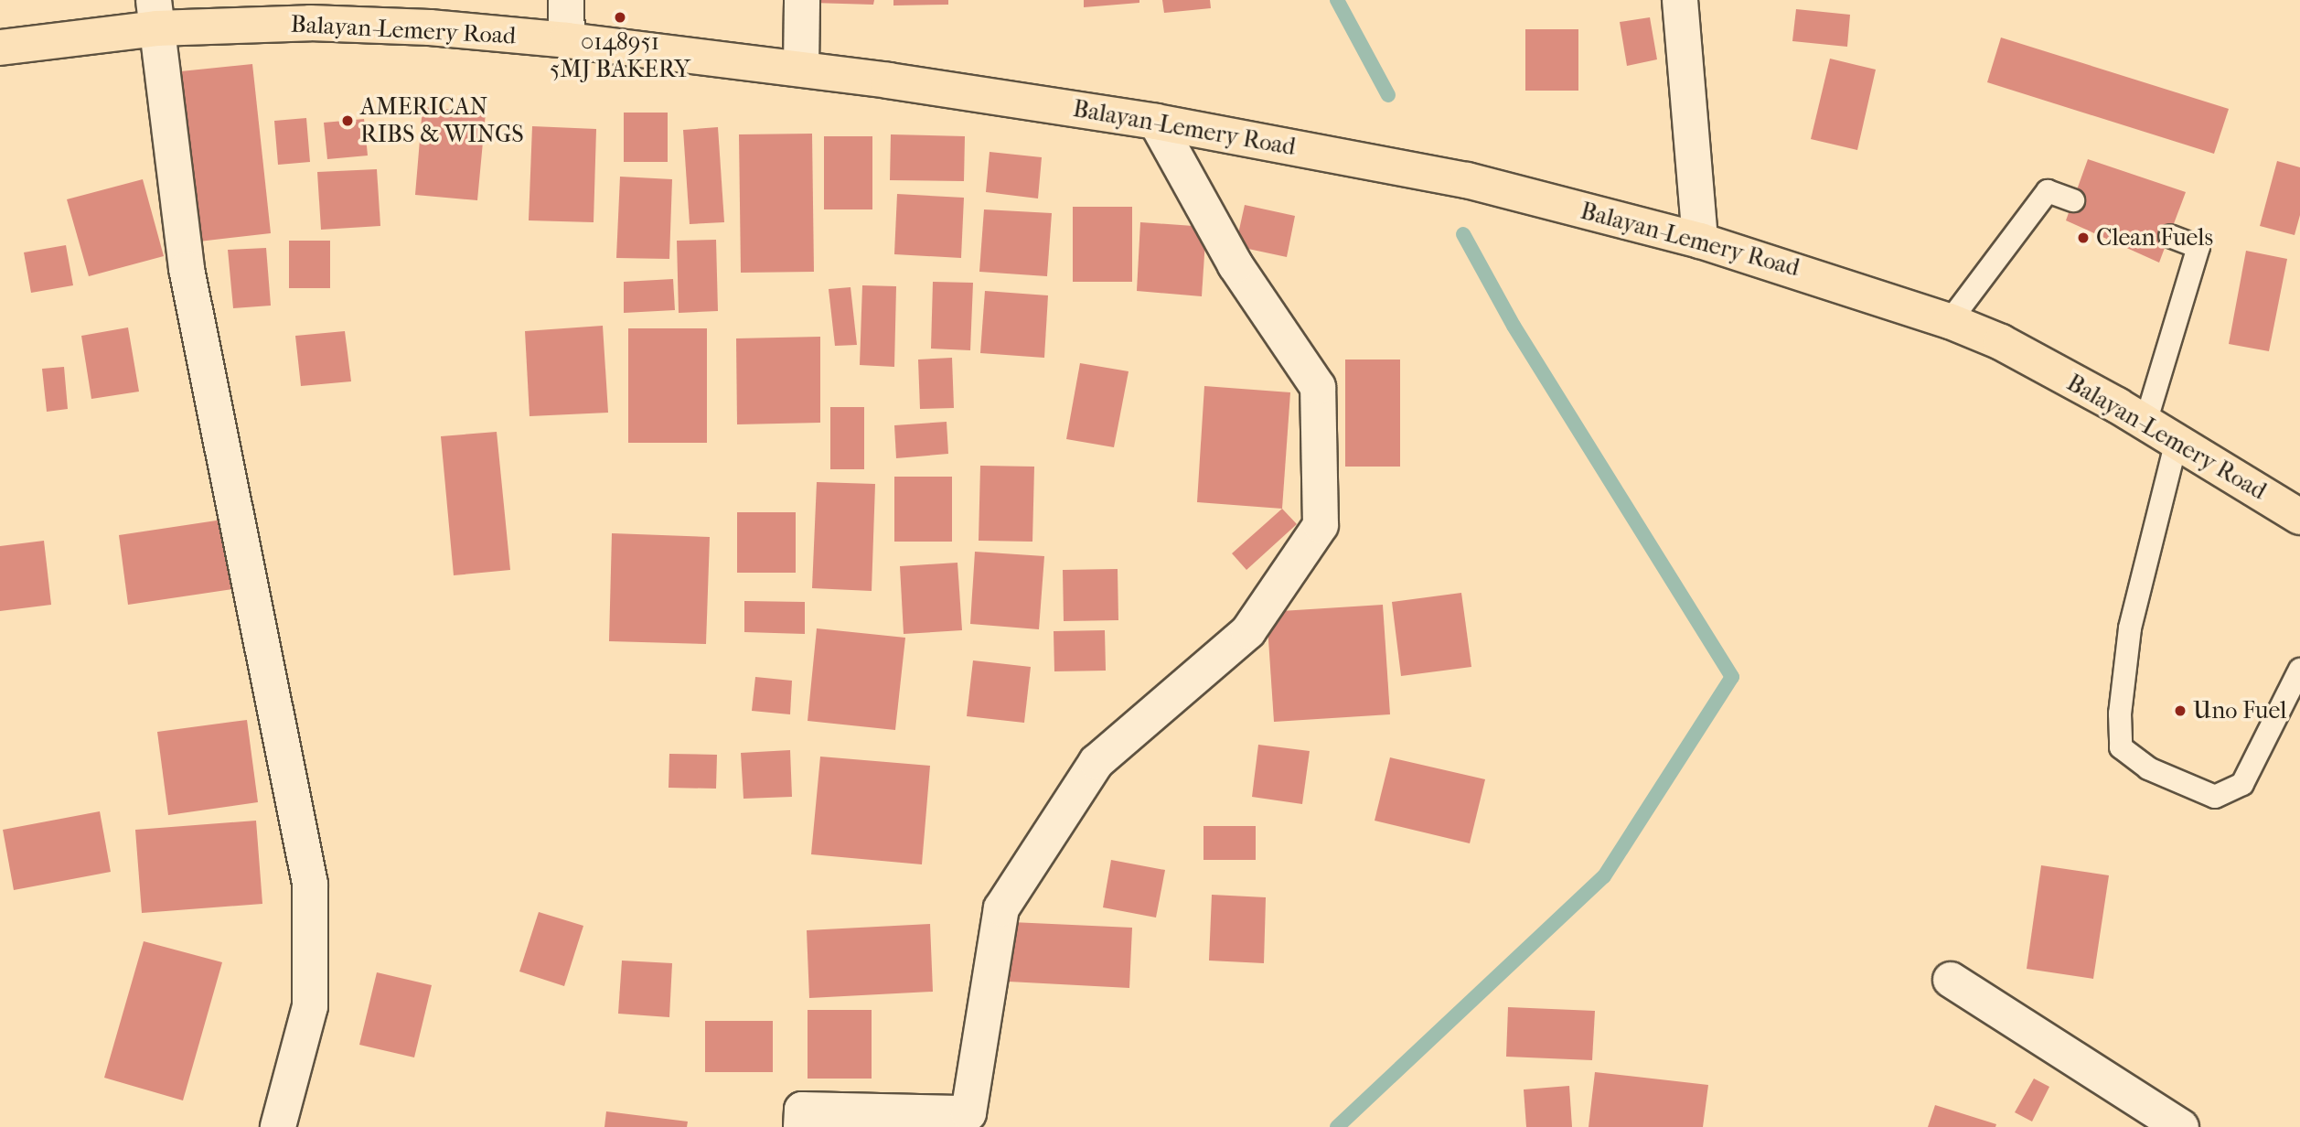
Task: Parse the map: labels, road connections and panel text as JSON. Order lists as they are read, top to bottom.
{
  "streets": {
    "main road": ["Balayan-Lemery Road"]
  },
  "places": [
    "0148951 5MJ BAKERY",
    "AMERICAN RIBS & WINGS",
    "Clean Fuels",
    "Uno Fuel"
  ]
}
